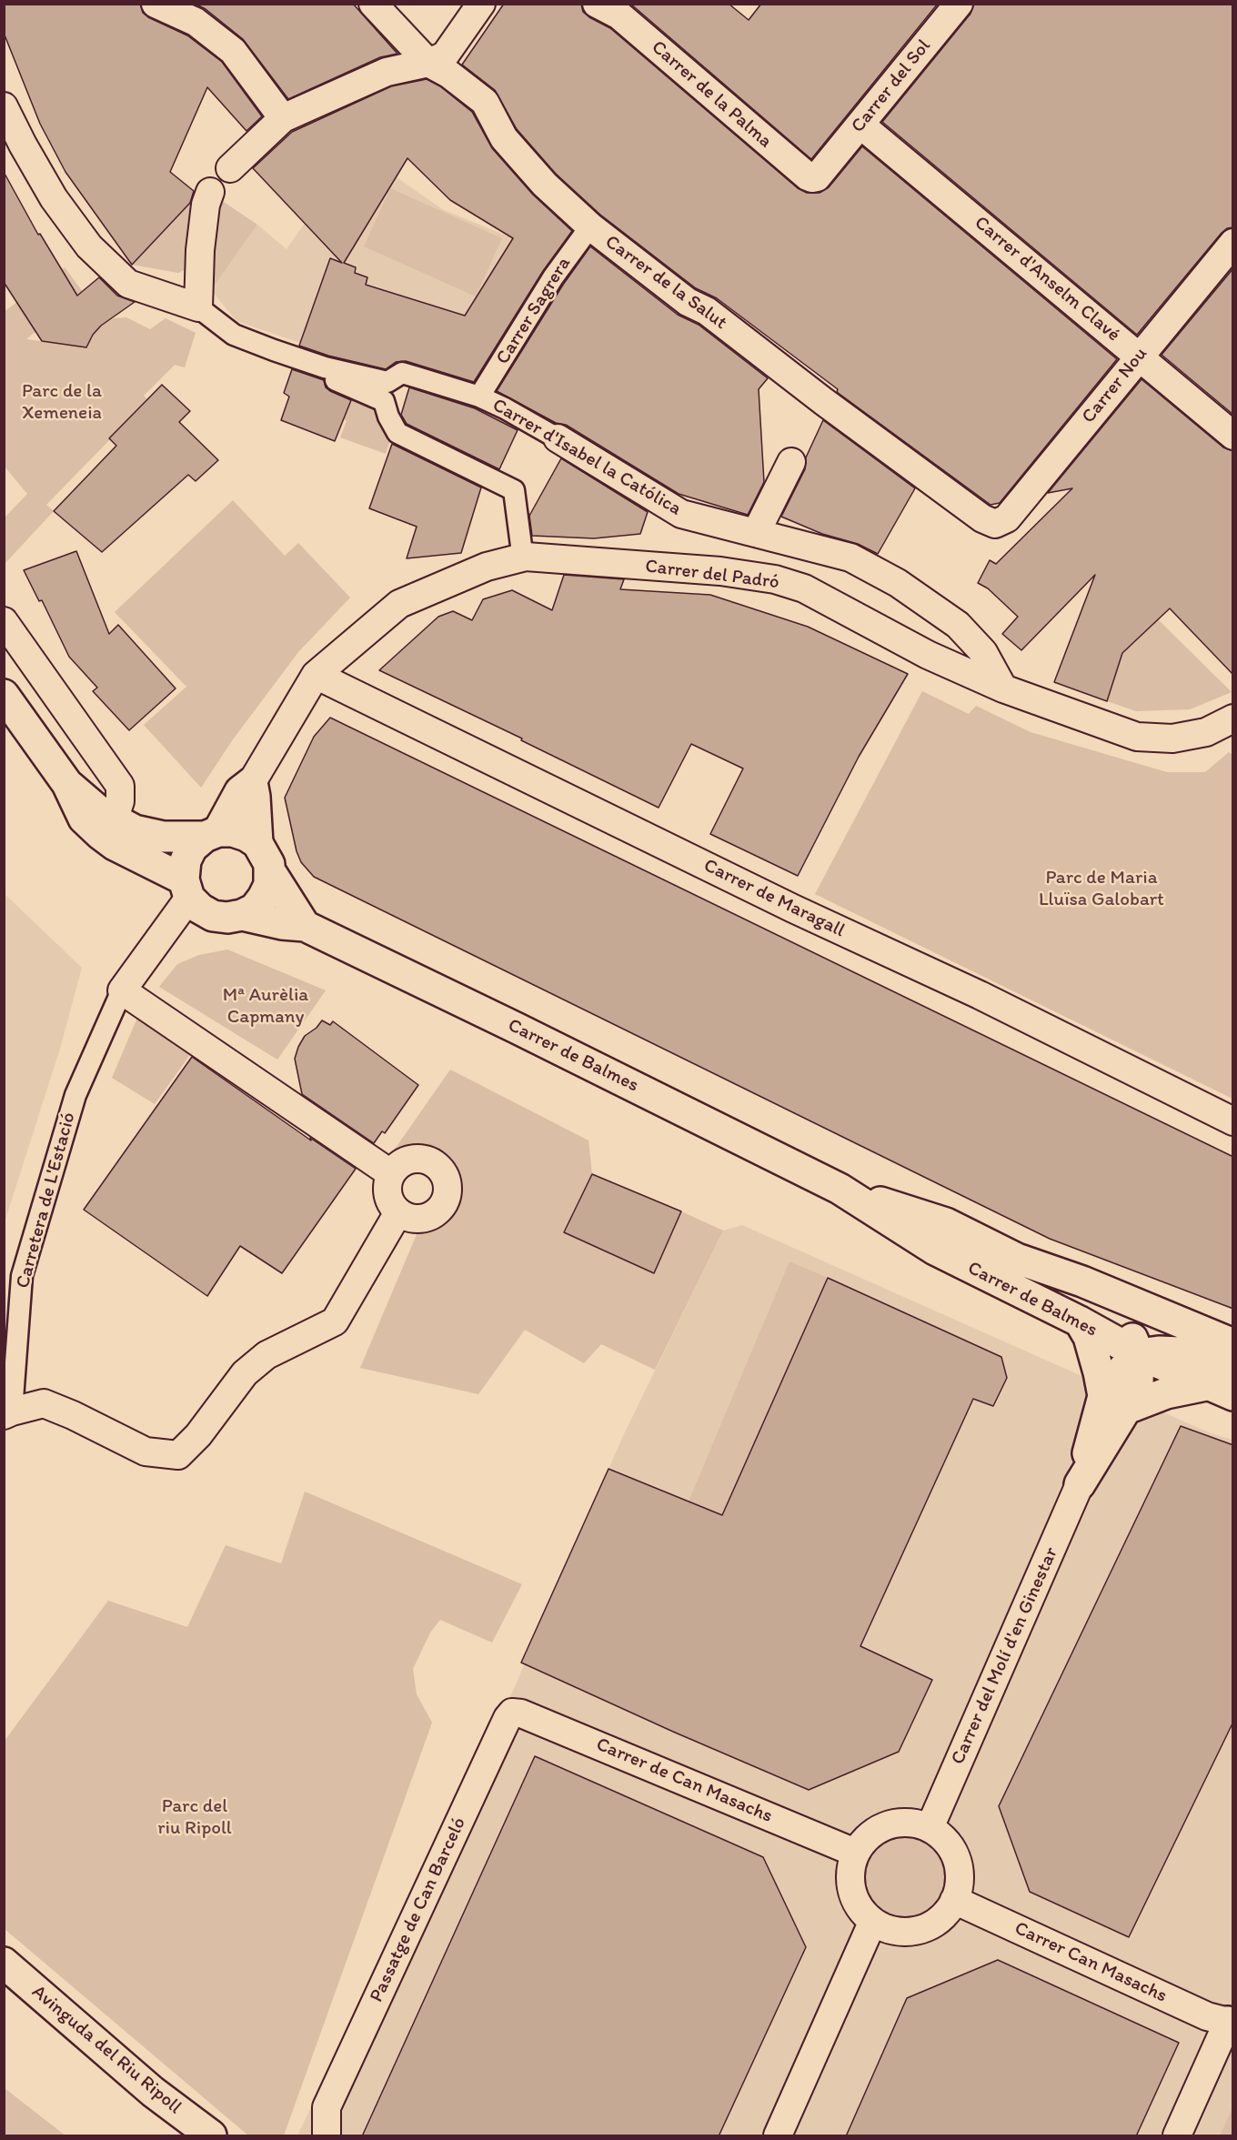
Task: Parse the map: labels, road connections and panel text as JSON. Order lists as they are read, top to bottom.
{
  "streets": {
    "main road": ["Carrer del Padró", "Carrer de Balmes", "Avinguda del Riu Ripoll"],
    "street": [
      "Carrer del Sol",
      "Carrer de la Palma",
      "Carrer d'Anselm Clavé",
      "Carrer de la Salut",
      "Carrer Sagrera",
      "Carrer Nou",
      "Carrer d'Isabel la Católica",
      "Carrer de Maragall",
      "Carretera de L'Estació",
      "Carrer del Molí d'en Ginestar",
      "Carrer de Can Masachs",
      "Passatge de Can Barceló",
      "Carrer Can Masachs"
    ]
  },
  "crossings": [
    ["Carrer del Sol", "Carrer de la Palma"],
    ["Carrer del Sol", "Carrer d'Anselm Clavé"],
    ["Carrer d'Anselm Clavé", "Carrer Nou"],
    ["Carrer de la Salut", "Carrer Sagrera"],
    ["Carrer de la Salut", "Carrer Nou"],
    ["Carrer Sagrera", "Carrer d'Isabel la Católica"],
    ["Carrer d'Isabel la Católica", "Carrer del Padró"],
    ["Carrer del Padró", "Carrer de Maragall"],
    ["Carrer del Padró", "Carrer de Balmes"],
    ["Carrer del Molí d'en Ginestar", "Carrer de Can Masachs"],
    ["Carrer del Molí d'en Ginestar", "Carrer Can Masachs"],
    ["Carrer de Can Masachs", "Passatge de Can Barceló"],
    ["Carrer de Can Masachs", "Carrer Can Masachs"]
  ],
  "parks": [
    "Parc de la Xemeneia",
    "Parc de Maria Lluïsa Galobart",
    "Mª Aurèlia Capmany",
    "Parc del riu Ripoll"
  ]
}
